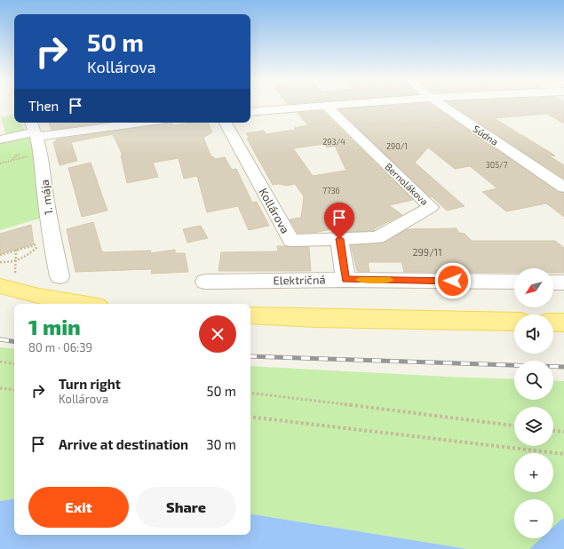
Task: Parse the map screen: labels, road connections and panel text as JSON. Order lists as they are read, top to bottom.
{
  "streets": {
    "street": [
      "Súdna",
      "Bernolákova",
      "1. mája",
      "Kollárova",
      "Električná"
    ]
  },
  "crossings": [
    ["Bernolákova", "Kollárova"]
  ],
  "house_numbers": [
    "293/4",
    "290/1",
    "305/7",
    "7736",
    "299/11"
  ],
  "north": "bottom left",
  "page": {
    "turn": ["50 m", "Kollárova"],
    "then": "Then",
    "map_buttons": ["+", "−"],
    "heading": ["1 min", "80 m · 06:39"],
    "list": [
      {
        "name": "Turn right",
        "note": "Kollárova",
        "value": "50 m"
      },
      {
        "name": "Arrive at destination",
        "value": "30 m"
      }
    ],
    "buttons": ["Exit", "Share"]
  }
}
